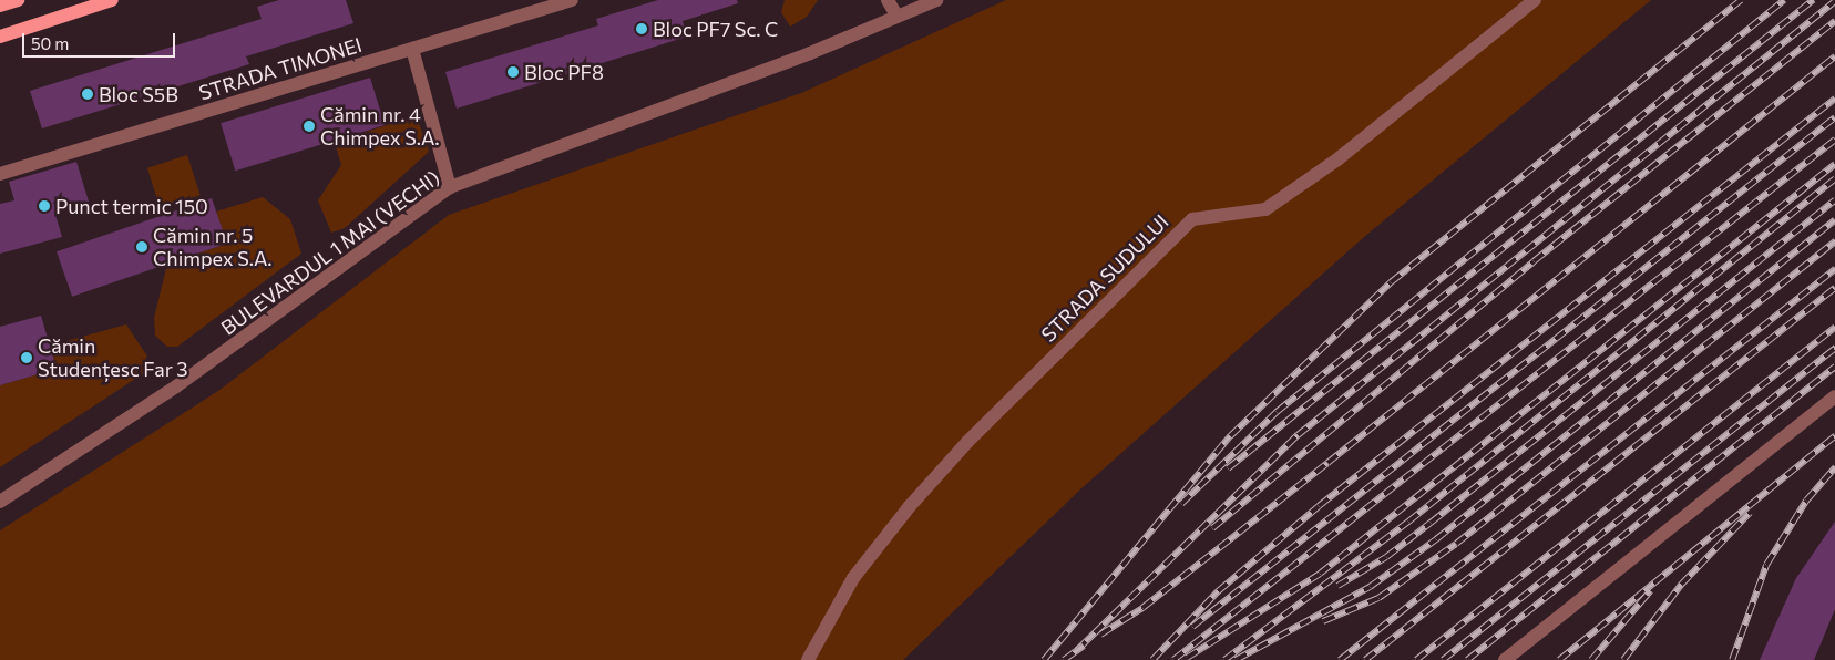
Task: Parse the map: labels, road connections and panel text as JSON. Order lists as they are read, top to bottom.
{
  "streets": {
    "street": ["STRADA TIMONEI", "BULEVARDUL 1 MAI (VECHI)", "STRADA SUDULUI"]
  },
  "places": [
    "Bloc PF7 Sc. C",
    "Bloc PF8",
    "Bloc S5B",
    "Cămin nr. 4 Chimpex S.A.",
    "Punct termic 150",
    "Cămin nr. 5 Chimpex S.A.",
    "Cămin Studențesc Far 3"
  ],
  "scale_bar": "50 m"
}
